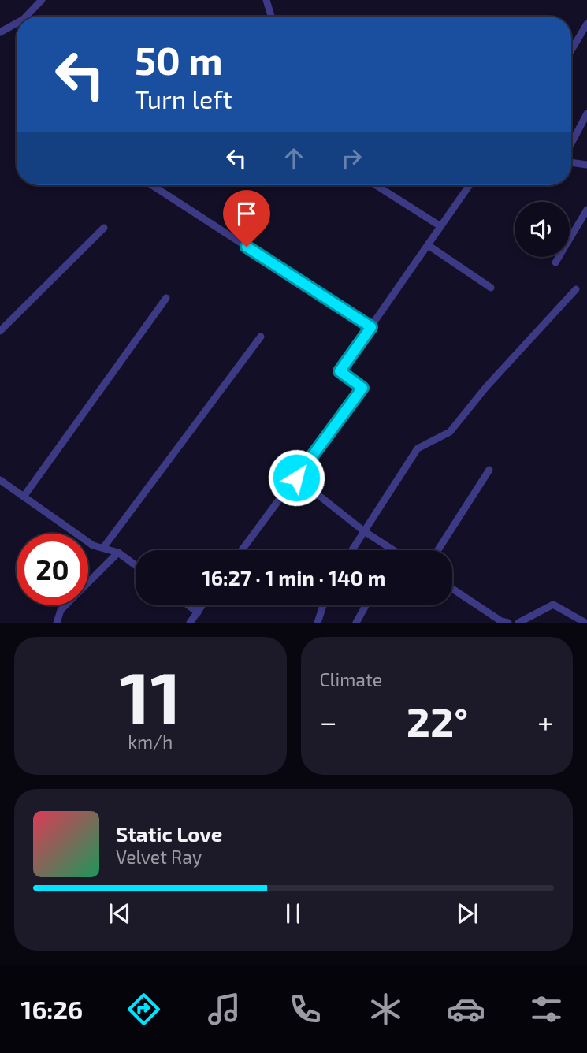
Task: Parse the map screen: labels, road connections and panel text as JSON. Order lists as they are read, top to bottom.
{
  "page": {
    "turn": ["50 m", "Turn left"],
    "limit": "20",
    "trip": "16:27 · 1 min · 140 m",
    "tile": [
      ["11", "km/h"],
      "Climate"
    ],
    "heat": ["−", "22°", "+"],
    "song": ["Static Love", "Velvet Ray"],
    "tabs": "16:26"
  }
}
